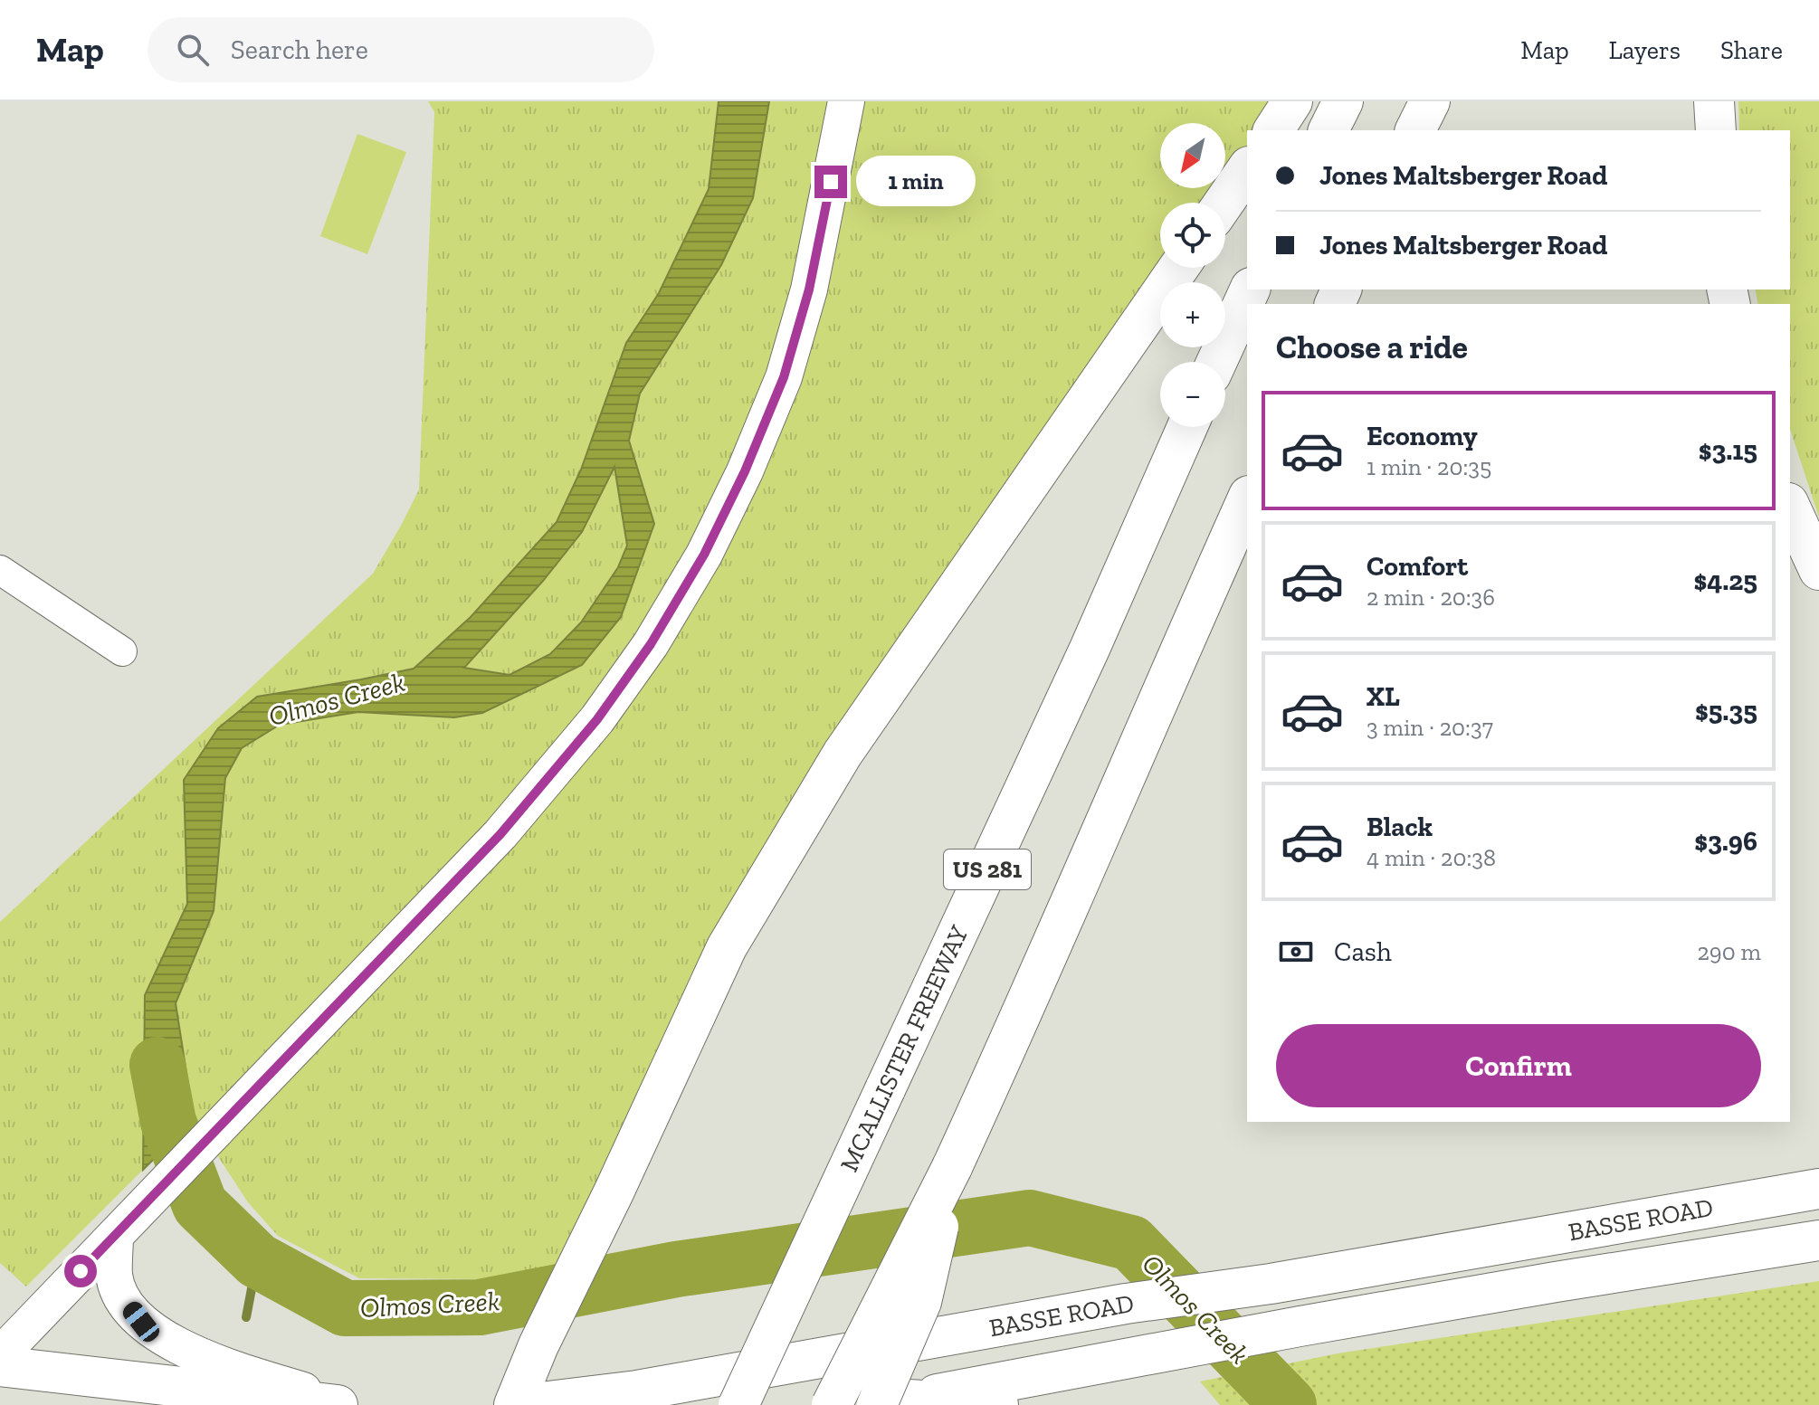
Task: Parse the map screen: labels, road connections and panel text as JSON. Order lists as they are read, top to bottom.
{
  "streets": {
    "main road": ["US 281", "MCALLISTER FREEWAY", "BASSE ROAD"]
  },
  "water": ["Olmos Creek"],
  "north": "bottom left",
  "page": {
    "header": "Map",
    "search": "Search here",
    "nav": ["Map", "Layers", "Share"],
    "map_buttons": ["+", "−"],
    "banner": ["Jones Maltsberger Road", "Jones Maltsberger Road"],
    "bubble": "1 min",
    "heading": "Choose a ride",
    "list": [
      {
        "name": "Economy",
        "note": "1 min · 20:35",
        "value": "$3.15"
      },
      {
        "name": "Comfort",
        "note": "2 min · 20:36",
        "value": "$4.25"
      },
      {
        "name": "XL",
        "note": "3 min · 20:37",
        "value": "$5.35"
      },
      {
        "name": "Black",
        "note": "4 min · 20:38",
        "value": "$3.96"
      }
    ],
    "pay": ["Cash", "290 m"],
    "buttons": "Confirm"
  }
}
